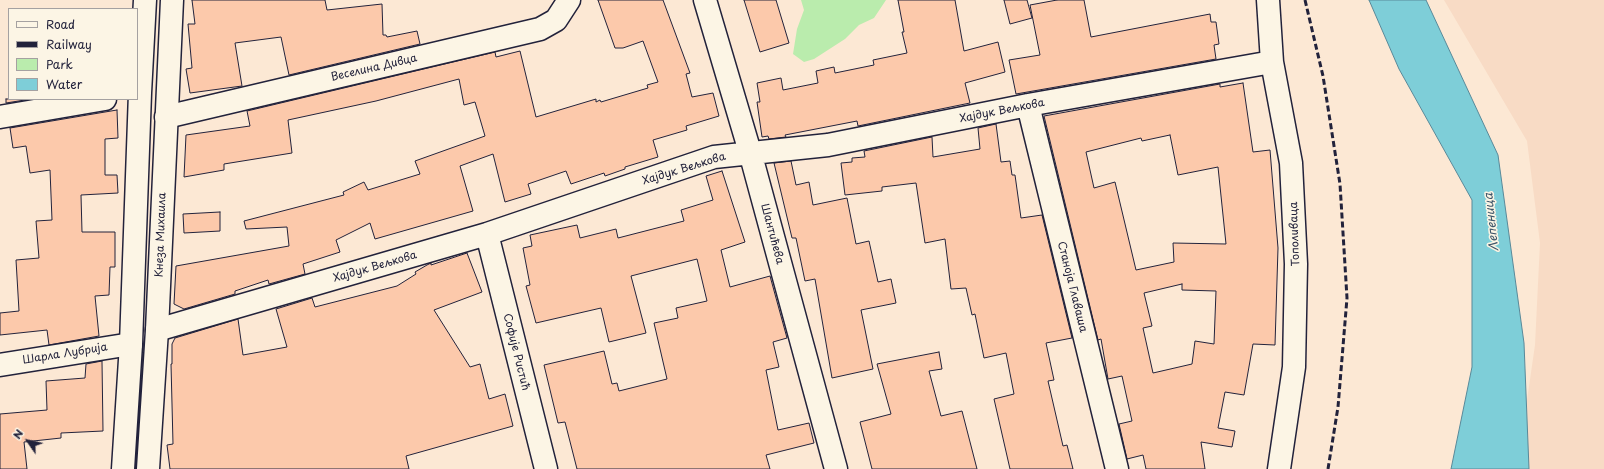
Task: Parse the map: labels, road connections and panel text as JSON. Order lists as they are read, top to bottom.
{
  "streets": {
    "street": [
      "Веселина Дивца",
      "Хајдук Вељкова",
      "Шантићева",
      "Тополиваца",
      "Кнеза Михаила",
      "Станоја Главаша",
      "Софије Ристић",
      "Шарла Лубрија"
    ]
  },
  "crossings": [
    ["Веселина Дивца", "Кнеза Михаила"],
    ["Хајдук Вељкова", "Шантићева"],
    ["Хајдук Вељкова", "Тополиваца"],
    ["Хајдук Вељкова", "Кнеза Михаила"],
    ["Хајдук Вељкова", "Станоја Главаша"],
    ["Хајдук Вељкова", "Софије Ристић"]
  ],
  "water": ["Лепеница"],
  "legend": [
    "Road",
    "Railway",
    "Park",
    "Water"
  ],
  "north": "top left"
}
